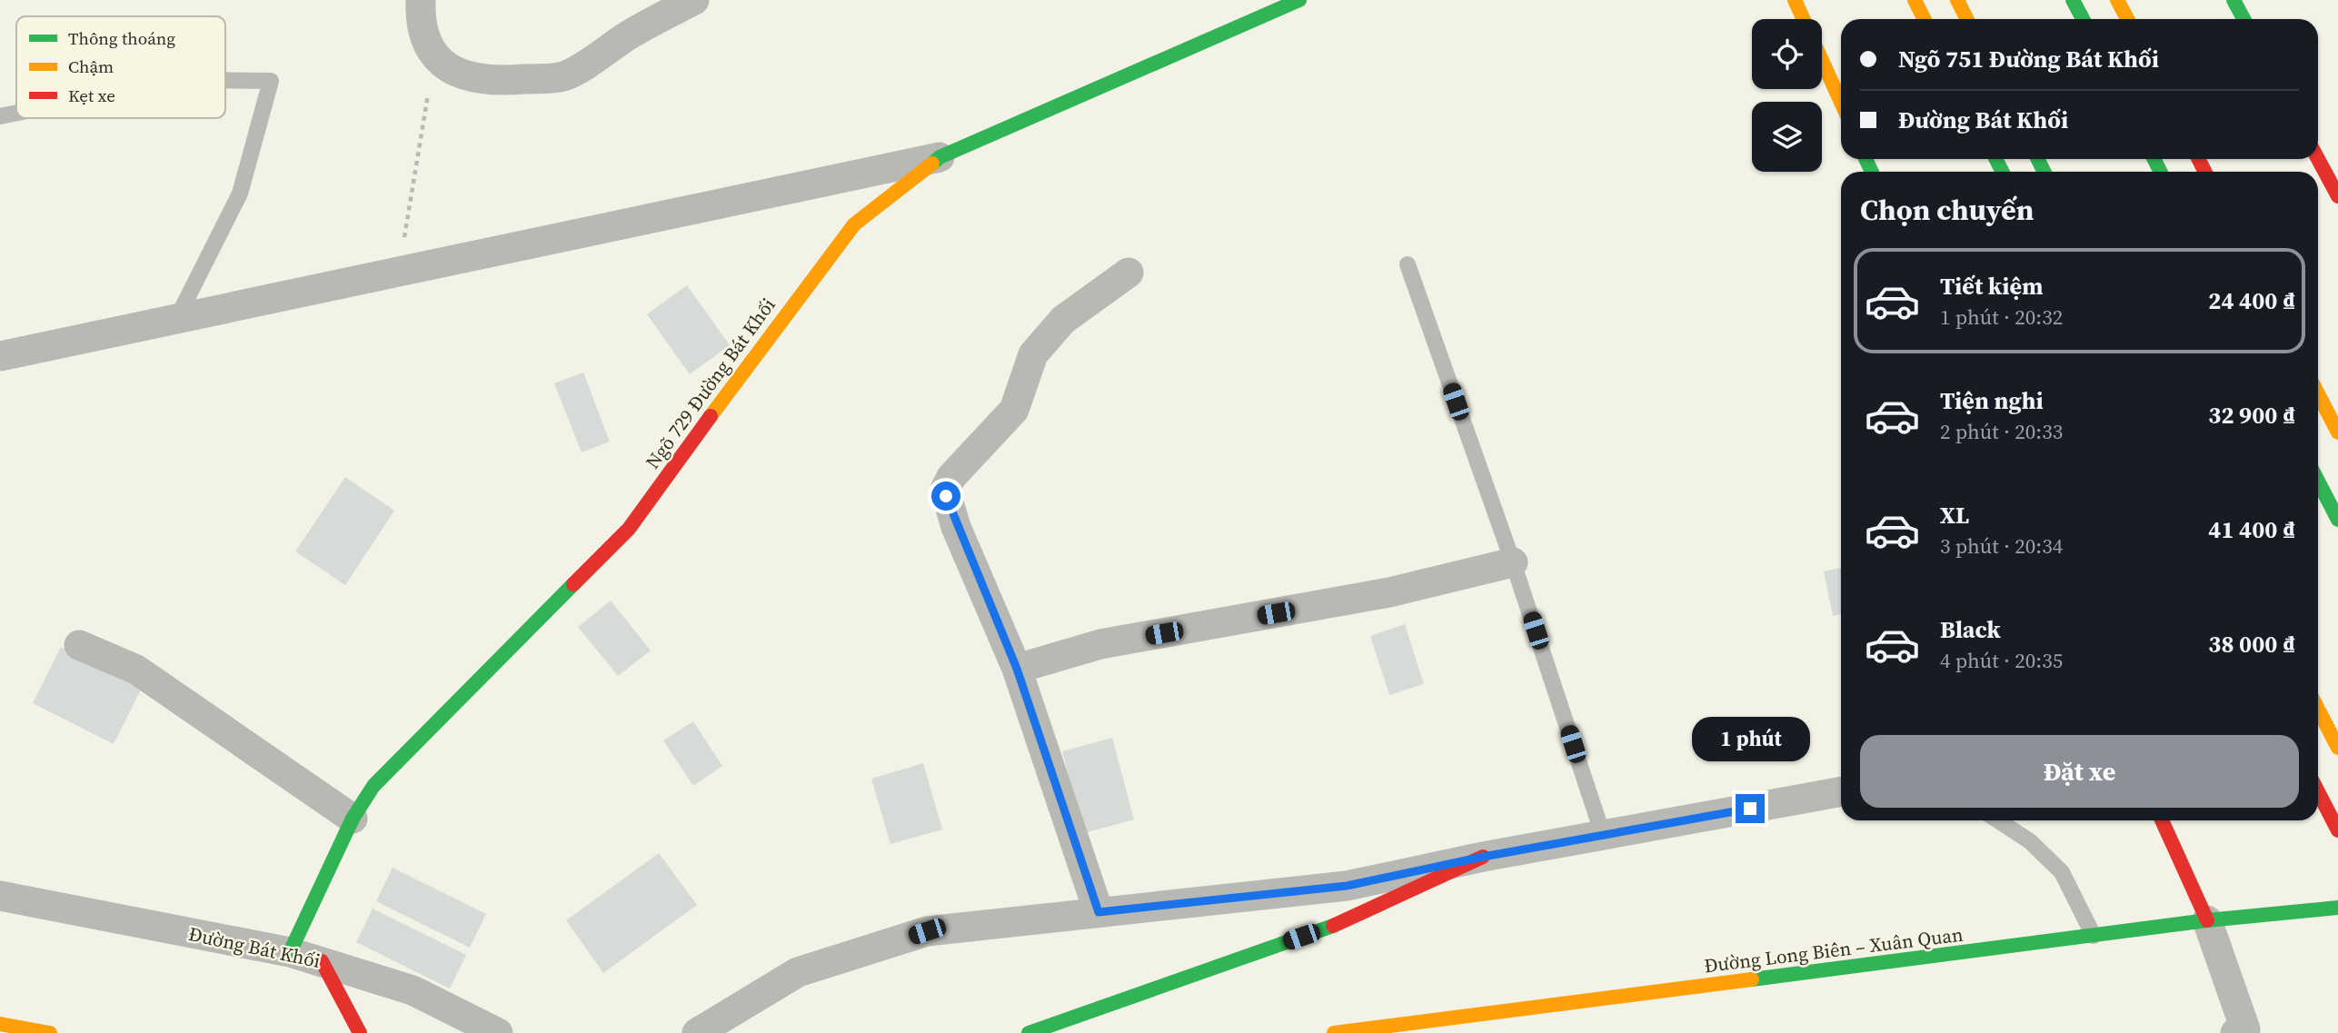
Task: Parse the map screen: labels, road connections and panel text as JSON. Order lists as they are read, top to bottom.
{
  "streets": {
    "main road": ["Ngõ 729 Đường Bát Khối", "Đường Long Biên – Xuân Quan"],
    "street": ["Đường Bát Khối"]
  },
  "crossings": [
    ["Ngõ 729 Đường Bát Khối", "Đường Bát Khối"]
  ],
  "legend": ["Thông thoáng", "Chậm", "Kẹt xe"],
  "page": {
    "banner": ["Ngõ 751 Đường Bát Khối", "Đường Bát Khối"],
    "heading": "Chọn chuyến",
    "list": [
      {
        "name": "Tiết kiệm",
        "note": "1 phút · 20:32",
        "value": "24 400 ₫"
      },
      {
        "name": "Tiện nghi",
        "note": "2 phút · 20:33",
        "value": "32 900 ₫"
      },
      {
        "name": "XL",
        "note": "3 phút · 20:34",
        "value": "41 400 ₫"
      },
      {
        "name": "Black",
        "note": "4 phút · 20:35",
        "value": "38 000 ₫"
      }
    ],
    "bubble": "1 phút",
    "buttons": "Đặt xe"
  }
}
